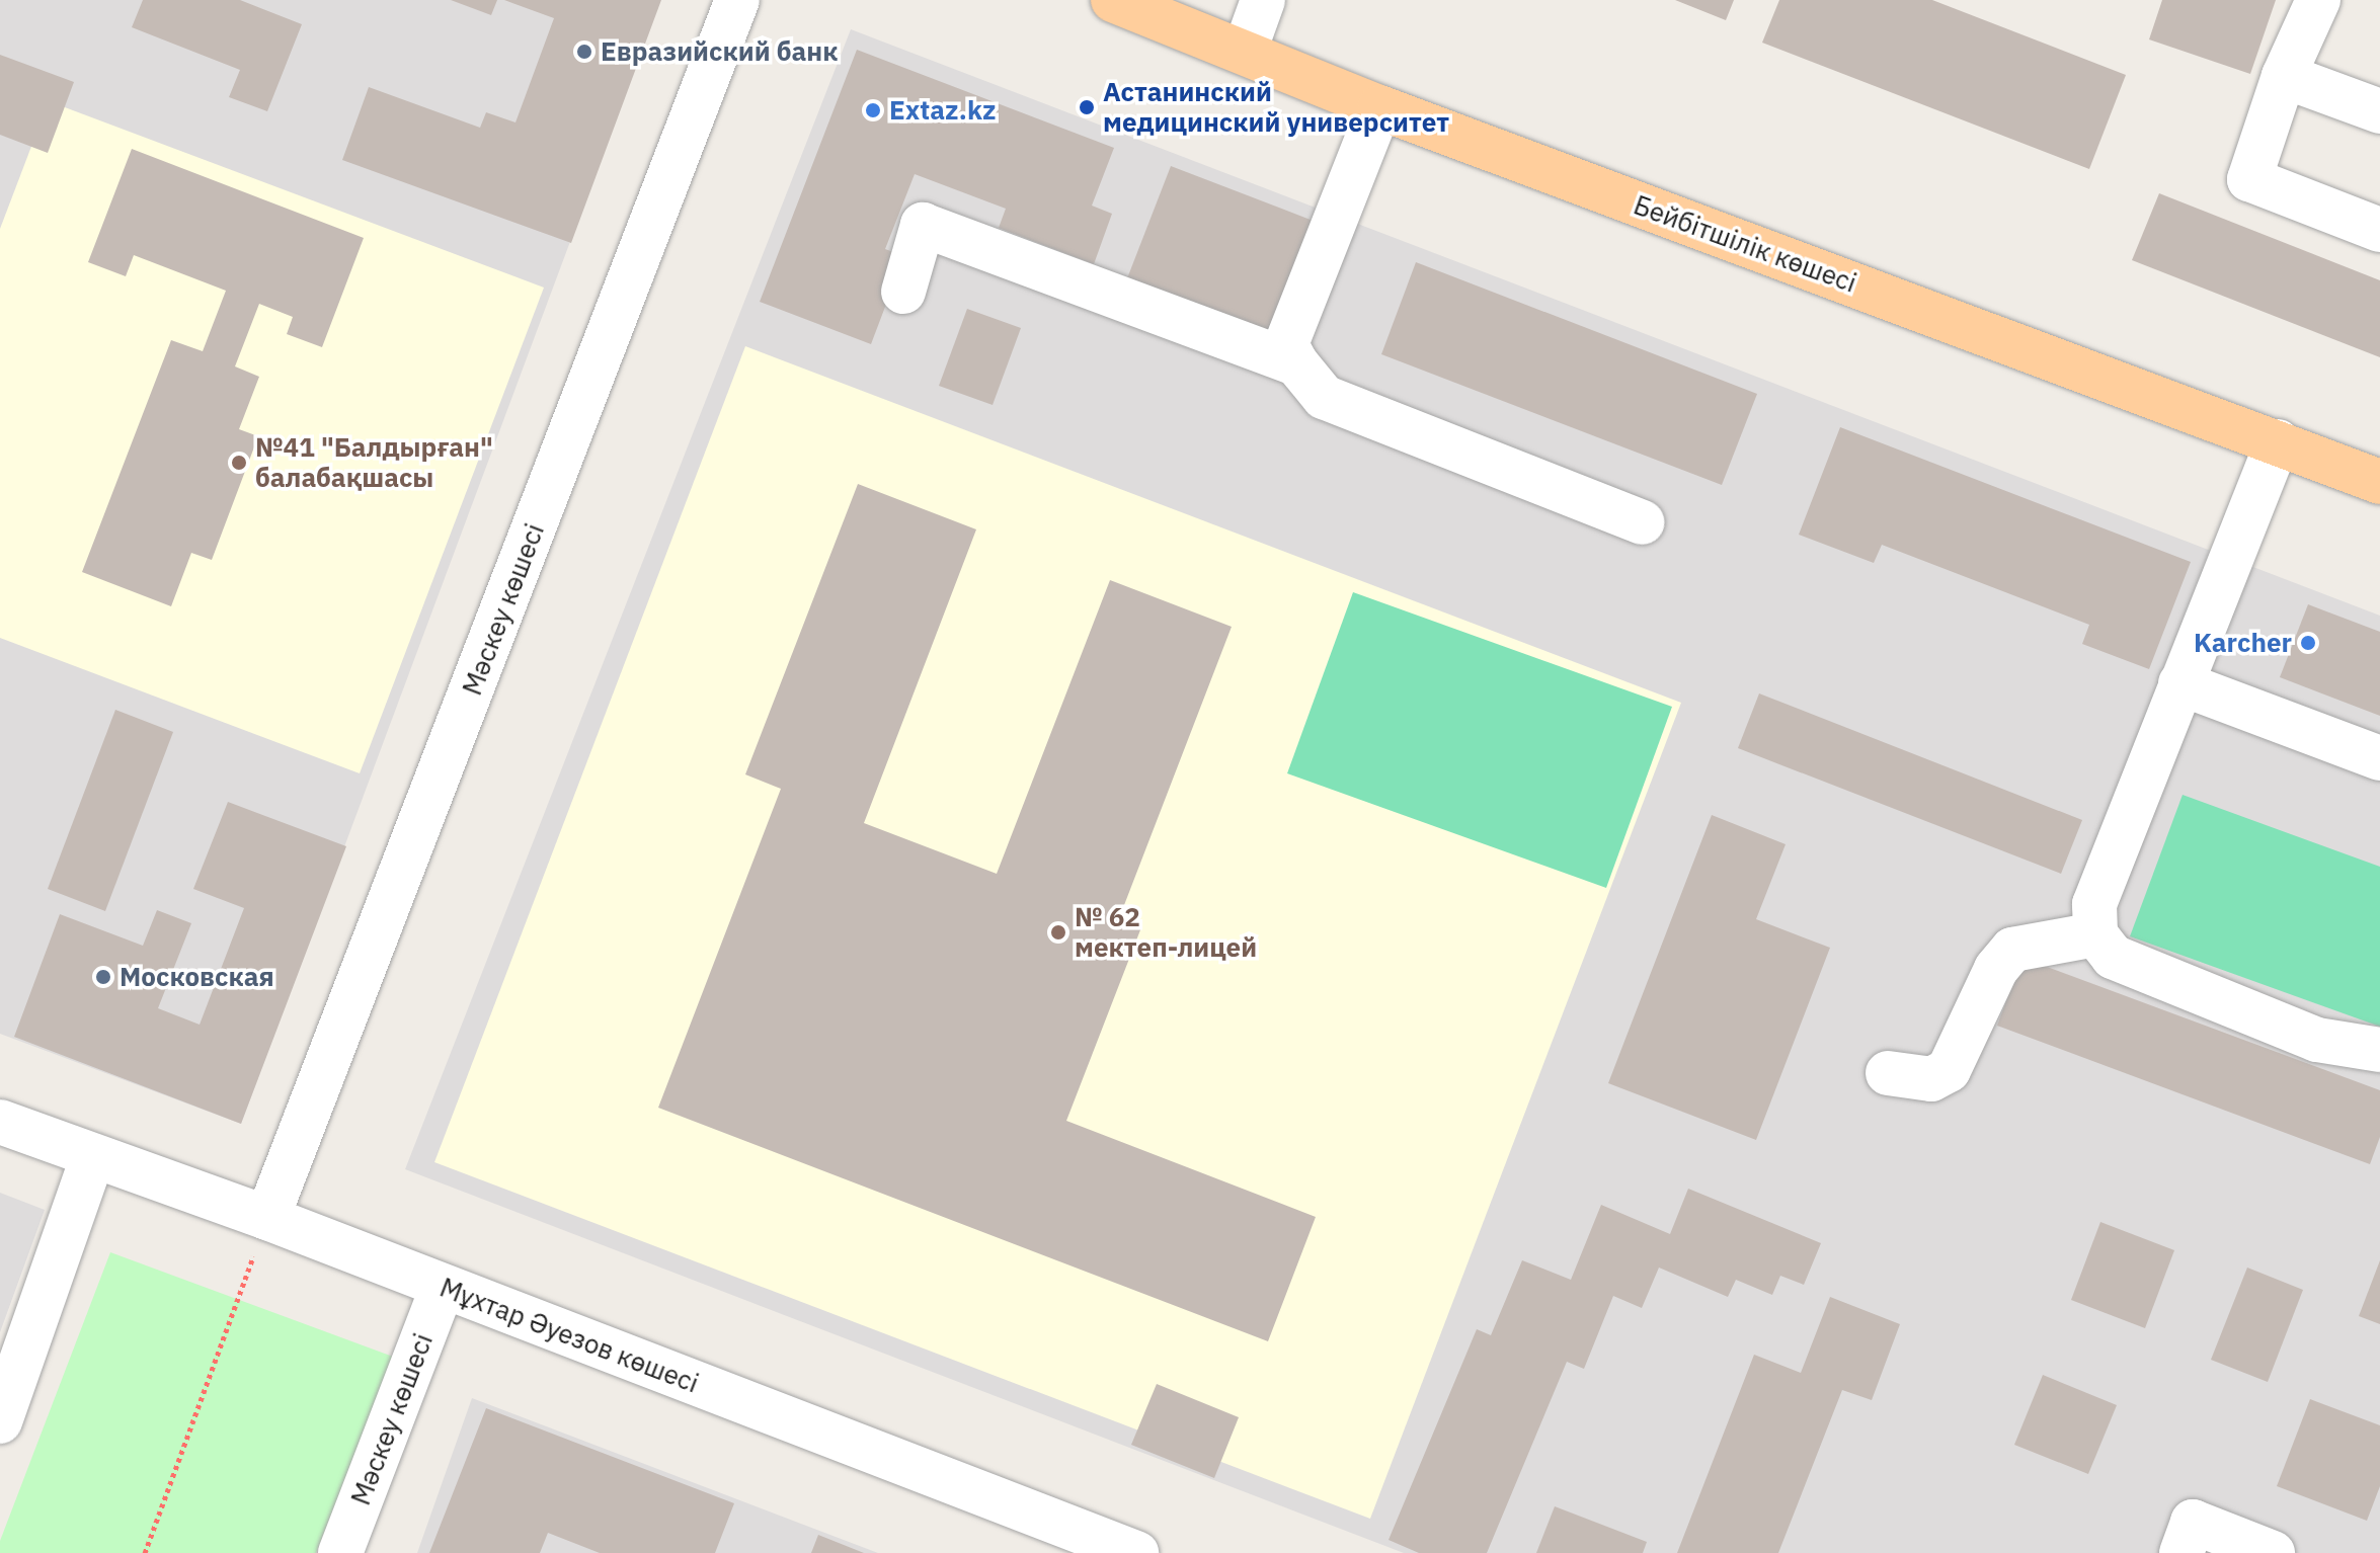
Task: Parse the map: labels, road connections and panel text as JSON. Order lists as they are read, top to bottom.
{
  "streets": {
    "main road": ["Бейбітшілік көшесі"],
    "street": ["Мәскеу көшесі", "Мұхтар Әуезов көшесі"]
  },
  "crossings": [
    ["Мәскеу көшесі", "Мұхтар Әуезов көшесі"]
  ],
  "places": [
    "Евразийский банк",
    "Астанинский медицинский университет",
    "Extaz.kz",
    "№41 \"Балдырған\" балабақшасы",
    "Karcher",
    "№ 62 мектеп-лицей",
    "Московская"
  ]
}
